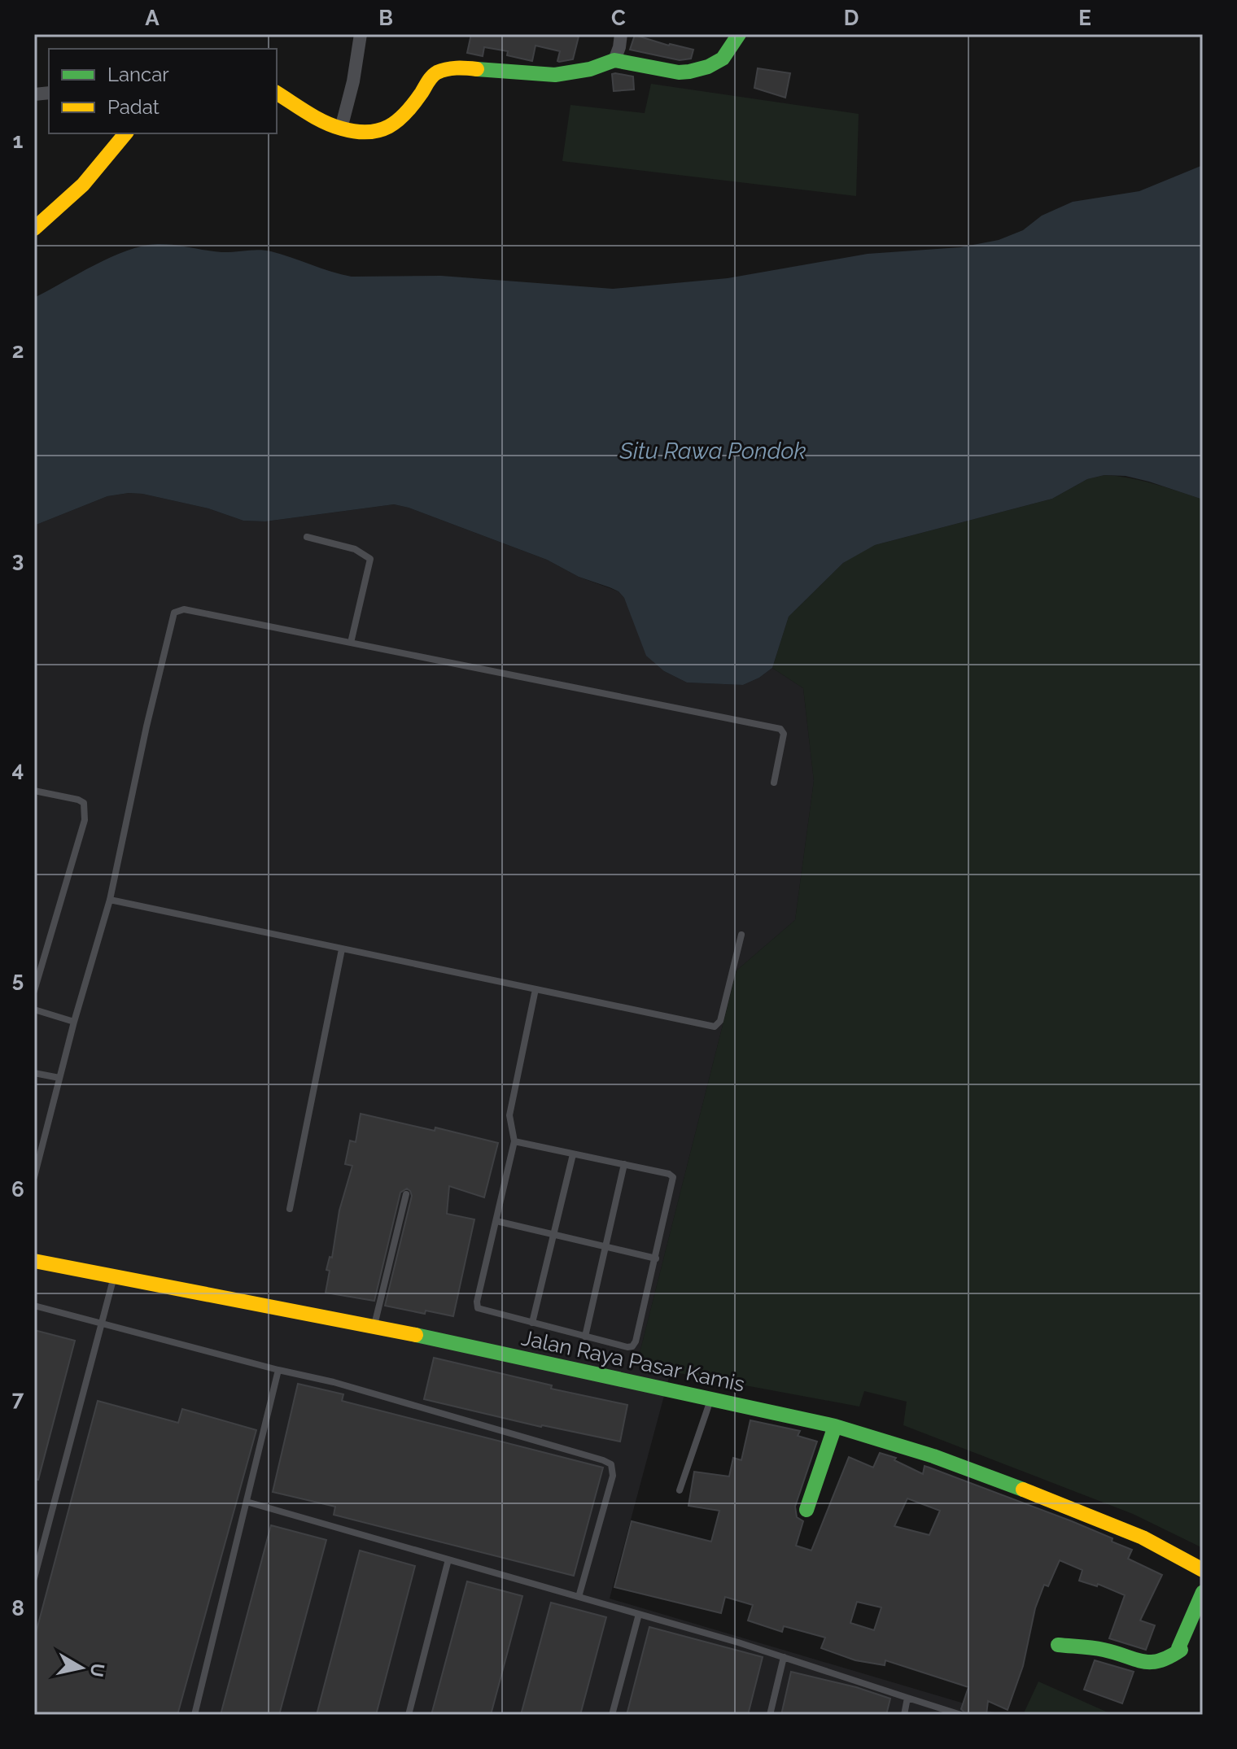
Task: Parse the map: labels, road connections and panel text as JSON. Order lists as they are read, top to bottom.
{
  "streets": {
    "main road": ["Jalan Raya Pasar Kamis"]
  },
  "water": ["Situ Rawa Pondok"],
  "legend": ["Lancar", "Padat"],
  "north": "right",
  "grid": {
    "columns": [
      "A",
      "B",
      "C",
      "D",
      "E"
    ],
    "rows": [
      "1",
      "2",
      "3",
      "4",
      "5",
      "6",
      "7",
      "8"
    ]
  }
}
